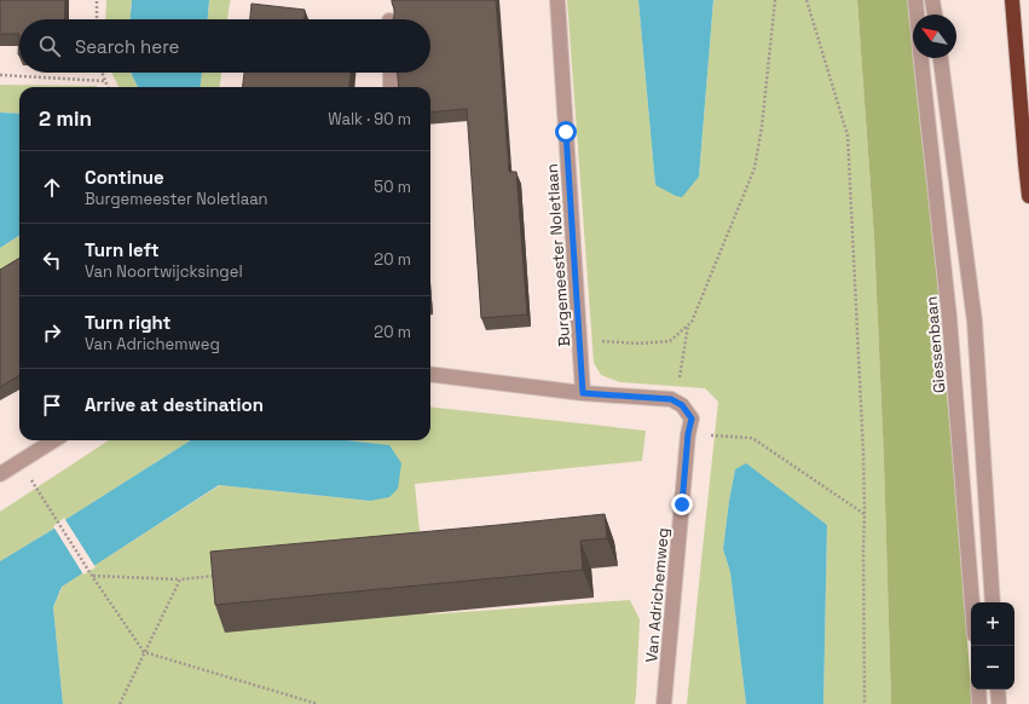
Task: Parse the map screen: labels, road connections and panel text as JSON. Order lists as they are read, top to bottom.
{
  "streets": {
    "street": ["Burgemeester Noletlaan", "Giessenbaan", "Van Adrichemweg"]
  },
  "north": "top left",
  "page": {
    "search": "Search here",
    "heading": ["2 min", "Walk · 90 m"],
    "list": [
      ["Continue", "Burgemeester Noletlaan", "50 m"],
      ["Turn left", "Van Noortwijcksingel", "20 m"],
      ["Turn right", "Van Adrichemweg", "20 m"],
      "Arrive at destination"
    ],
    "map_buttons": ["+", "−"]
  }
}
